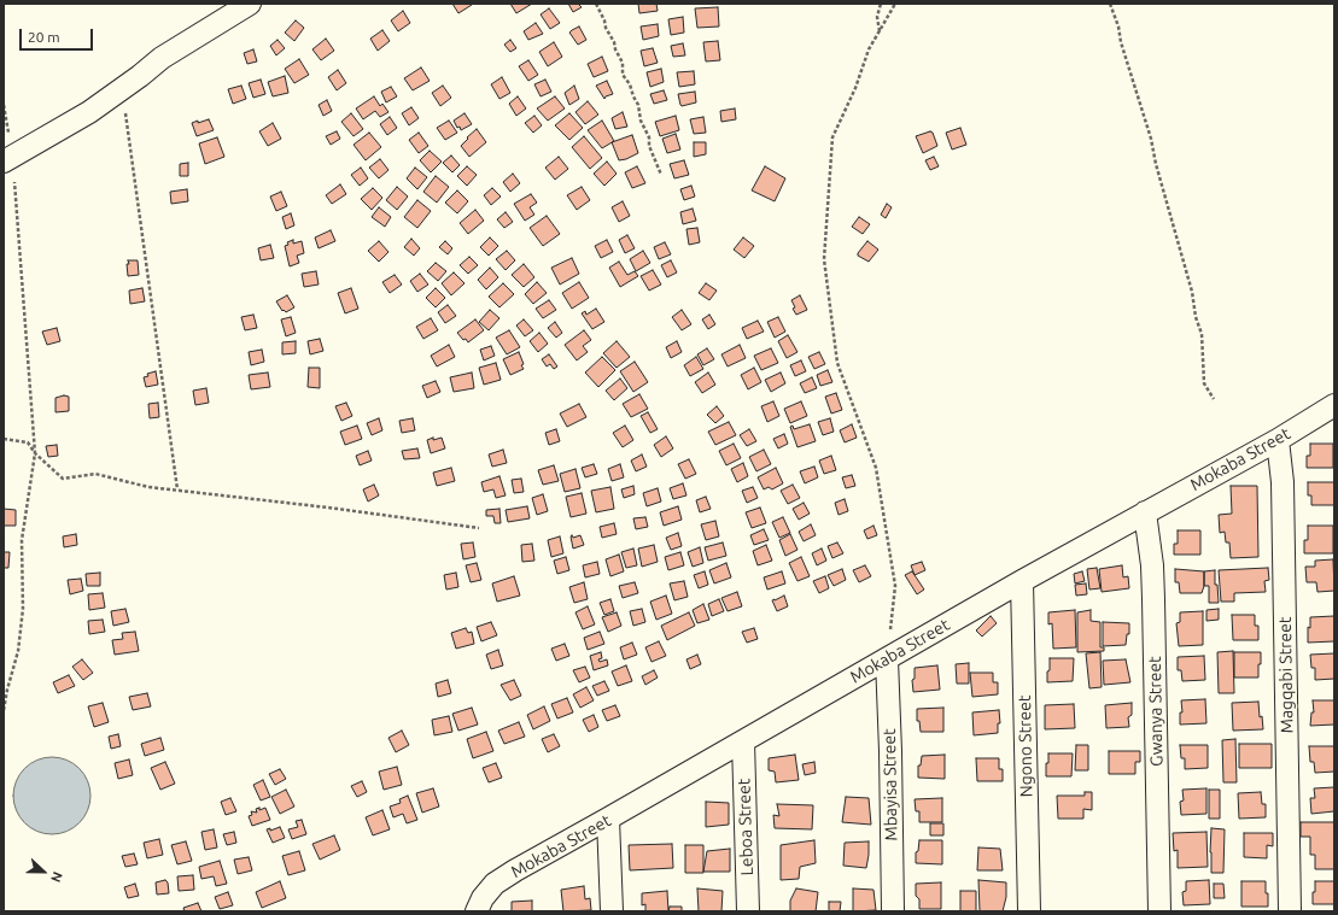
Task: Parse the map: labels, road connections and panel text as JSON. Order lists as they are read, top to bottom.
{
  "streets": {
    "street": [
      "Mokaba Street",
      "Magqabi Street",
      "Gwanya Street",
      "Ngono Street",
      "Mbayisa Street",
      "Leboa Street"
    ]
  },
  "crossings": [
    ["Mokaba Street", "Magqabi Street"],
    ["Mokaba Street", "Gwanya Street"],
    ["Mokaba Street", "Ngono Street"],
    ["Mokaba Street", "Mbayisa Street"],
    ["Mokaba Street", "Leboa Street"]
  ],
  "scale_bar": "20 m",
  "north": "right"
}
